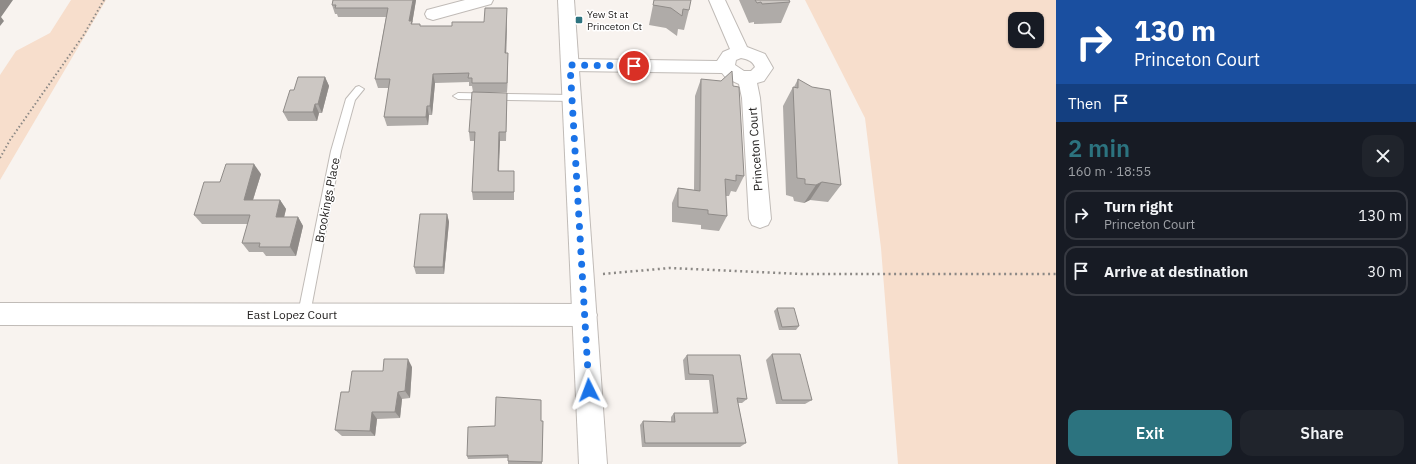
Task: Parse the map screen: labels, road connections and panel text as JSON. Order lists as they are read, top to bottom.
{
  "streets": {
    "street": ["Princeton Court", "East Lopez Court"],
    "lane": ["Brookings Place"]
  },
  "crossings": [
    ["Brookings Place", "East Lopez Court"]
  ],
  "places": {
    "transit": ["Yew St at Princeton Ct"]
  },
  "page": {
    "turn": ["130 m", "Princeton Court"],
    "then": "Then",
    "heading": ["2 min", "160 m · 18:55"],
    "list": [
      {
        "name": "Turn right",
        "note": "Princeton Court",
        "value": "130 m"
      },
      {
        "name": "Arrive at destination",
        "value": "30 m"
      }
    ],
    "buttons": ["Exit", "Share"]
  }
}
